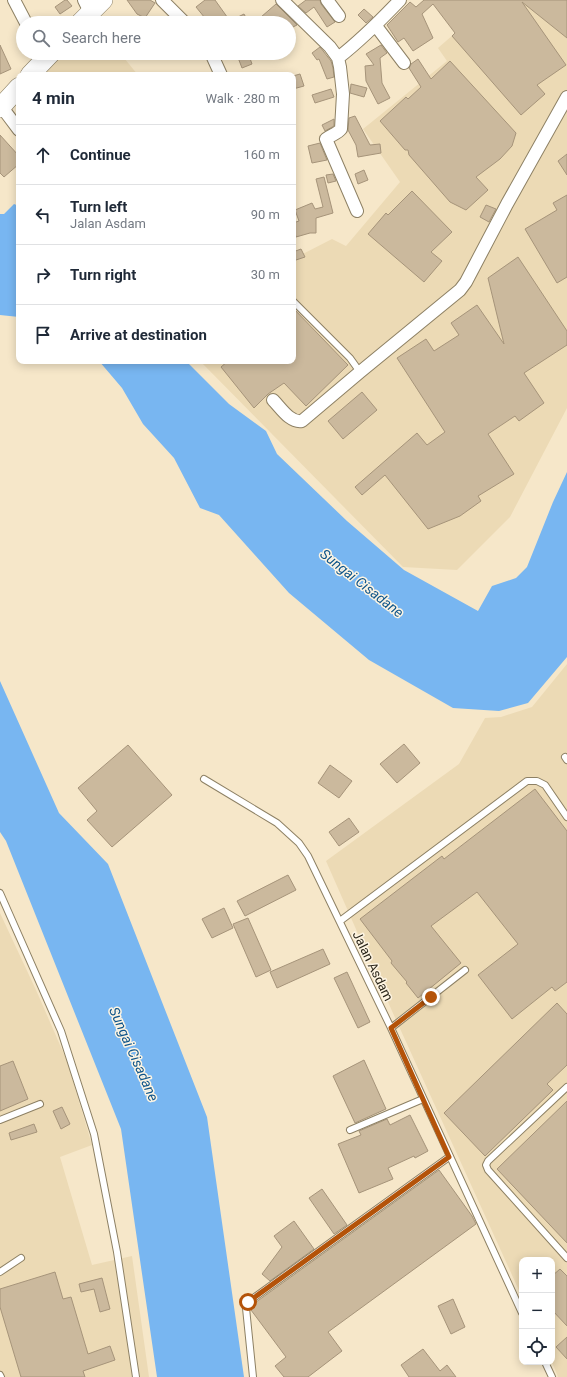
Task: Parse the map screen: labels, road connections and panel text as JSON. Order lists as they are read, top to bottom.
{
  "streets": {
    "lane": ["Jalan Asdam"]
  },
  "water": ["Sungai Cisadane"],
  "page": {
    "search": "Search here",
    "heading": ["4 min", "Walk · 280 m"],
    "list": [
      ["Continue", "160 m"],
      ["Turn left", "Jalan Asdam", "90 m"],
      ["Turn right", "30 m"],
      "Arrive at destination"
    ],
    "map_buttons": ["+", "−"]
  }
}
